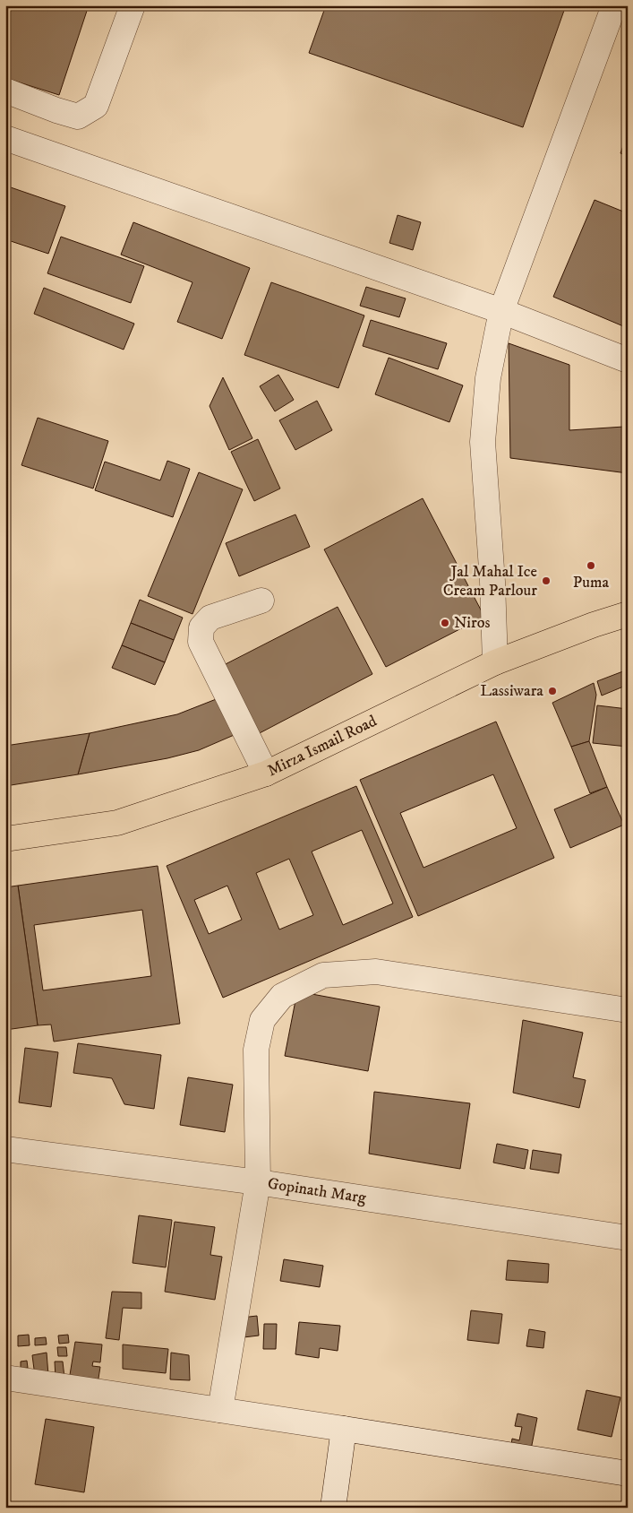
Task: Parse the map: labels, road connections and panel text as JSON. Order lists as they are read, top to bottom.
{
  "streets": {
    "highway": ["Mirza Ismail Road"],
    "street": ["Gopinath Marg"]
  },
  "places": [
    "Puma",
    "Jal Mahal Ice Cream Parlour",
    "Niros",
    "Lassiwara"
  ]
}
